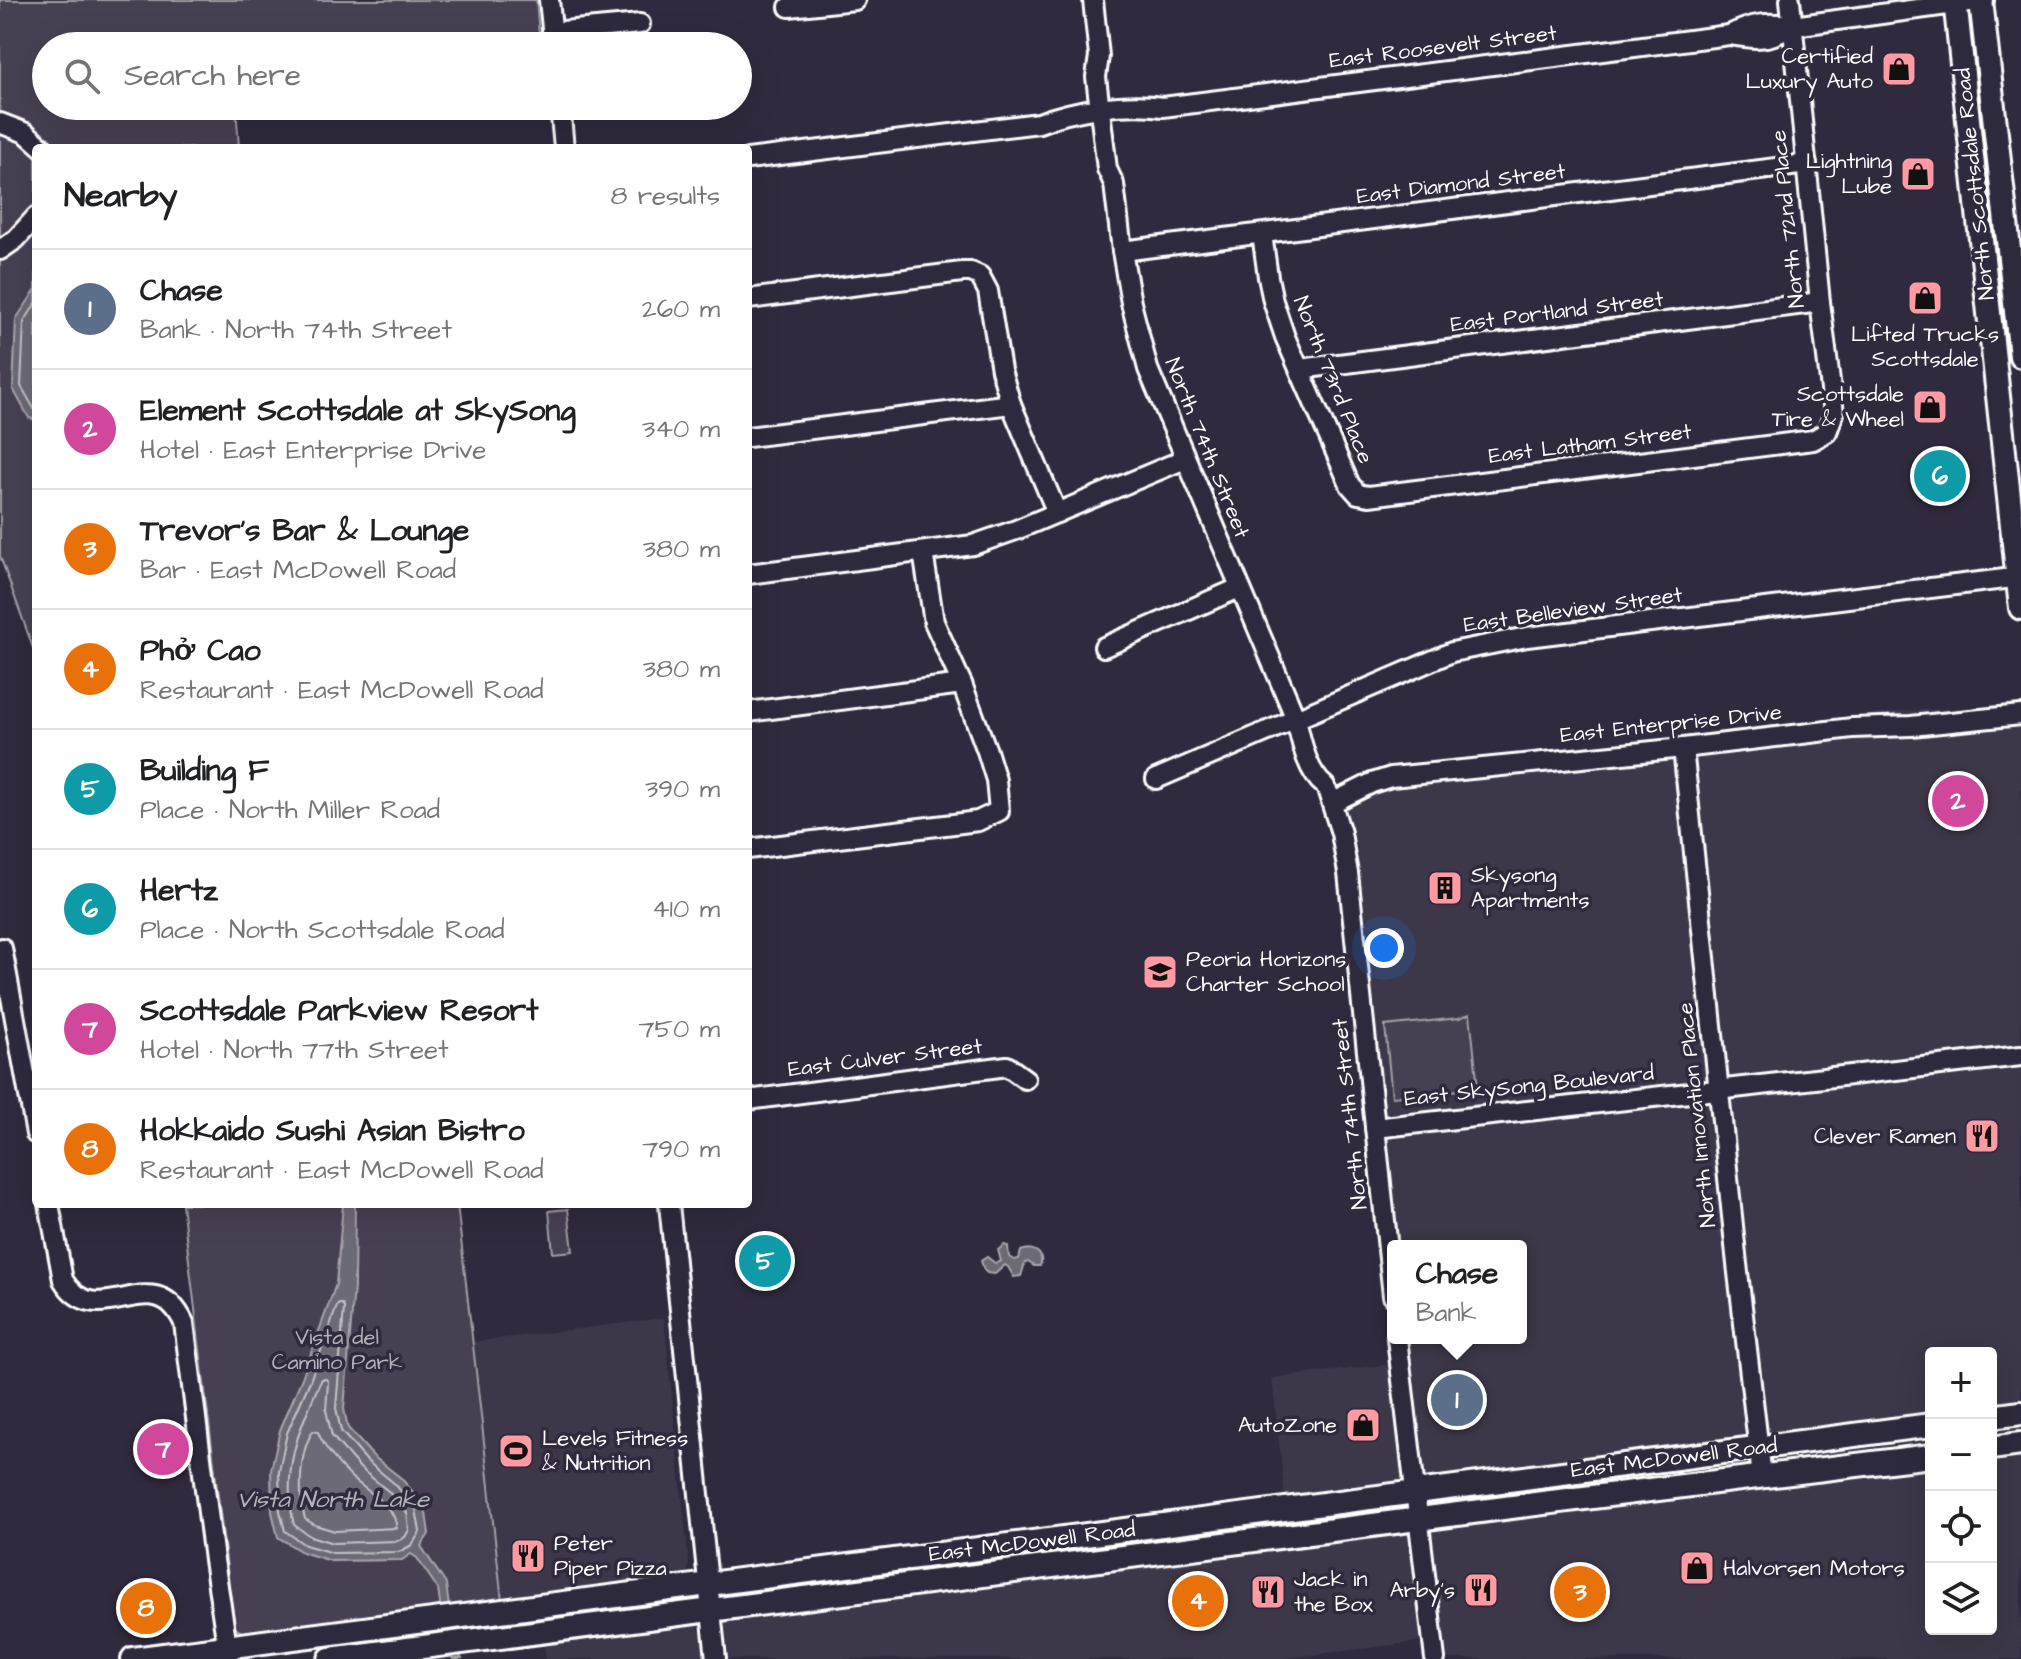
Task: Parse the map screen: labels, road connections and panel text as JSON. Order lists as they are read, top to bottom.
{
  "streets": {
    "main road": ["North Scottsdale Road", "East McDowell Road"],
    "street": [
      "East Roosevelt Street",
      "East Diamond Street",
      "North 72nd Place",
      "East Portland Street",
      "North 73rd Place",
      "East Latham Street",
      "North 74th Street",
      "East Belleview Street",
      "East Enterprise Drive",
      "East Culver Street",
      "East SkySong Boulevard",
      "North Innovation Place"
    ]
  },
  "crossings": [
    ["East Roosevelt Street", "North Scottsdale Road"],
    ["East Roosevelt Street", "North 72nd Place"],
    ["East Roosevelt Street", "North 74th Street"],
    ["East Diamond Street", "North 72nd Place"],
    ["East Diamond Street", "North 73rd Place"],
    ["East Diamond Street", "North 74th Street"],
    ["North Scottsdale Road", "East Belleview Street"],
    ["North 72nd Place", "East Portland Street"],
    ["North 72nd Place", "East Latham Street"],
    ["East Portland Street", "North 73rd Place"],
    ["North 73rd Place", "East Latham Street"],
    ["North 74th Street", "East Belleview Street"],
    ["North 74th Street", "East Enterprise Drive"],
    ["North 74th Street", "East SkySong Boulevard"],
    ["East Enterprise Drive", "North Innovation Place"],
    ["East SkySong Boulevard", "North Innovation Place"],
    ["North Innovation Place", "East McDowell Road"]
  ],
  "water": ["Vista North Lake"],
  "parks": ["Vista del Camino Park"],
  "places": {
    "shop": [
      "Certified Luxury Auto",
      "Lightning Lube",
      "Lifted Trucks Scottsdale",
      "Scottsdale Tire & Wheel",
      "AutoZone",
      "Halvorsen Motors"
    ],
    "building": ["Skysong Apartments"],
    "school or university": ["Peoria Horizons Charter School"],
    "restaurant": [
      "Clever Ramen",
      "Peter Piper Pizza",
      "Arby's",
      "Jack in the Box"
    ],
    "sports": ["Levels Fitness & Nutrition"]
  },
  "page": {
    "search": "Search here",
    "heading": ["Nearby", "8 results"],
    "list": [
      {
        "mark": "1",
        "name": "Chase",
        "note": "Bank · North 74th Street",
        "value": "260 m"
      },
      {
        "mark": "2",
        "name": "Element Scottsdale at SkySong",
        "note": "Hotel · East Enterprise Drive",
        "value": "340 m"
      },
      {
        "mark": "3",
        "name": "Trevor's Bar & Lounge",
        "note": "Bar · East McDowell Road",
        "value": "380 m"
      },
      {
        "mark": "4",
        "name": "Phở Cao",
        "note": "Restaurant · East McDowell Road",
        "value": "380 m"
      },
      {
        "mark": "5",
        "name": "Building F",
        "note": "Place · North Miller Road",
        "value": "390 m"
      },
      {
        "mark": "6",
        "name": "Hertz",
        "note": "Place · North Scottsdale Road",
        "value": "410 m"
      },
      {
        "mark": "7",
        "name": "Scottsdale Parkview Resort",
        "note": "Hotel · North 77th Street",
        "value": "750 m"
      },
      {
        "mark": "8",
        "name": "Hokkaido Sushi Asian Bistro",
        "note": "Restaurant · East McDowell Road",
        "value": "790 m"
      }
    ],
    "pins": [
      "6",
      "2",
      "5",
      "1",
      "7",
      "3",
      "4",
      "8"
    ],
    "popup": ["Chase", "Bank"],
    "map_buttons": ["+", "−"]
  }
}
